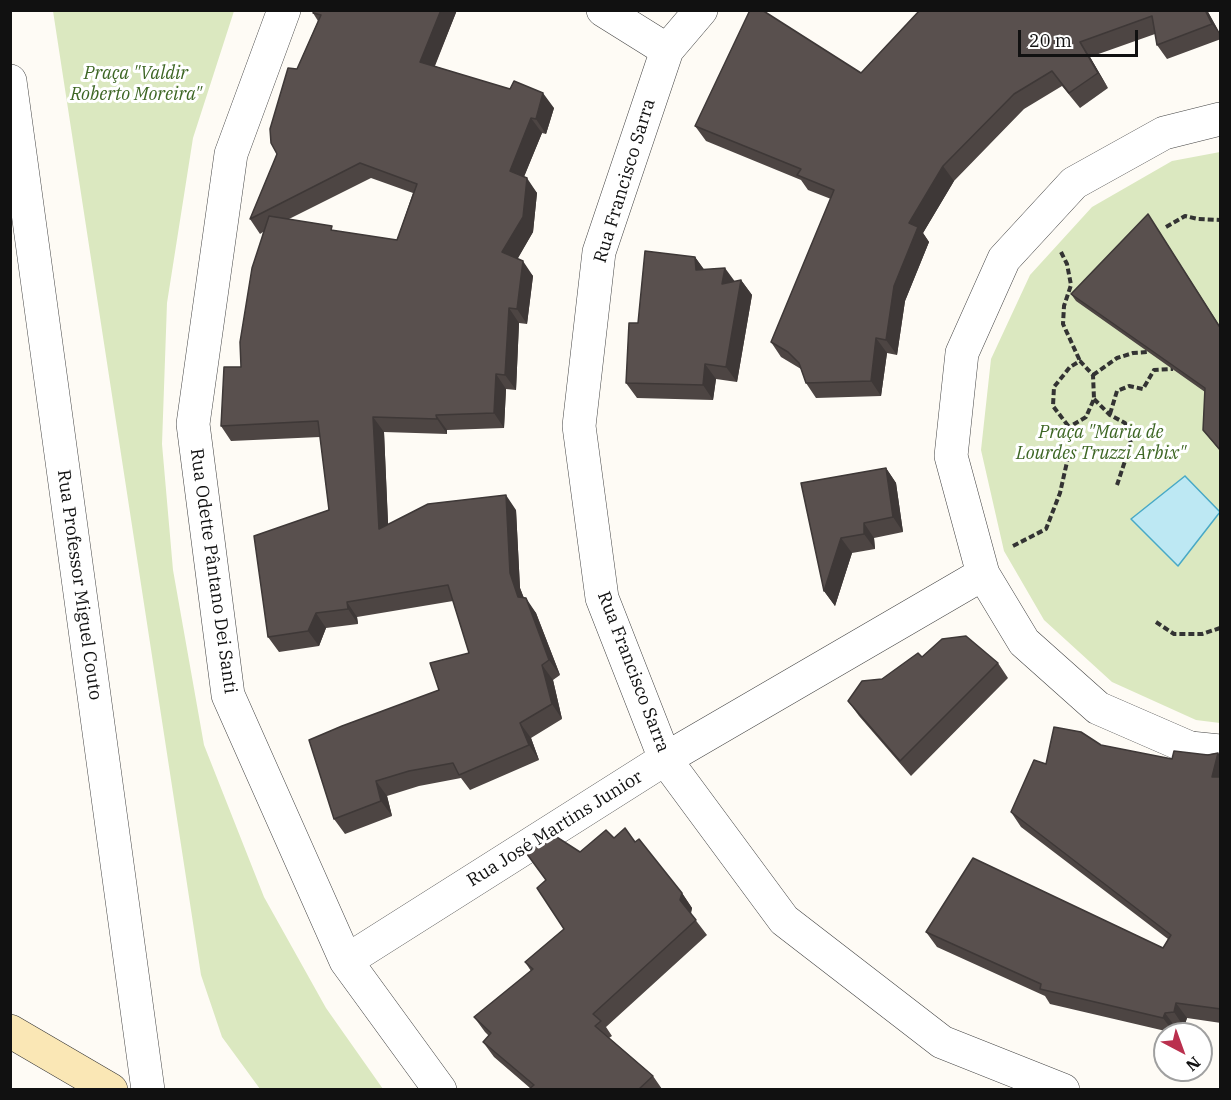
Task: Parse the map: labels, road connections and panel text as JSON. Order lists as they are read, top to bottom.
{
  "streets": {
    "street": [
      "Rua Francisco Sarra",
      "Rua Odette Pântano Dei Santi",
      "Rua Professor Miguel Couto",
      "Rua José Martins Junior"
    ]
  },
  "crossings": [
    ["Rua Francisco Sarra", "Rua José Martins Junior"],
    ["Rua Odette Pântano Dei Santi", "Rua José Martins Junior"]
  ],
  "parks": ["Praça \"Valdir Roberto Moreira\"", "Praça \"Maria de Lourdes Truzzi Arbix\""],
  "scale_bar": "20 m",
  "north": "bottom right"
}
